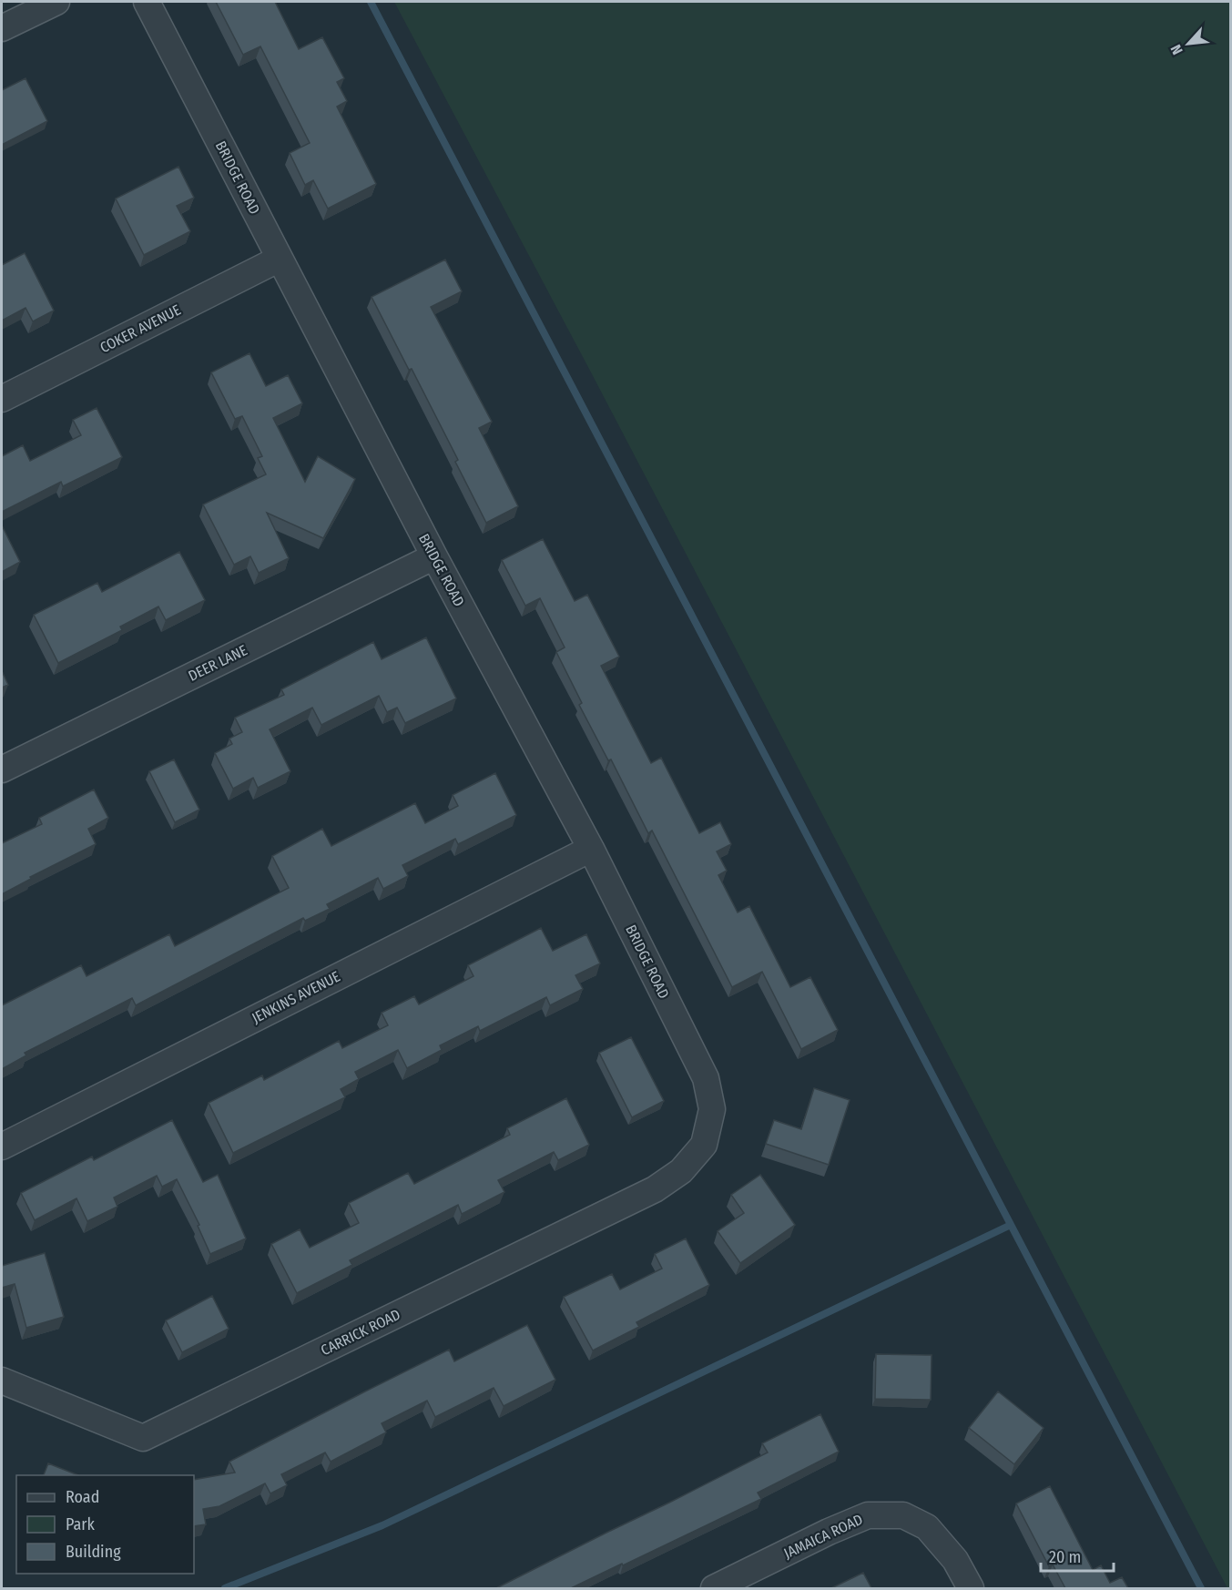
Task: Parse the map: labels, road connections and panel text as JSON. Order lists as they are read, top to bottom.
{
  "streets": {
    "street": [
      "BRIDGE ROAD",
      "COKER AVENUE",
      "DEER LANE",
      "JENKINS AVENUE",
      "CARRICK ROAD",
      "JAMAICA ROAD"
    ]
  },
  "crossings": [
    ["BRIDGE ROAD", "COKER AVENUE"],
    ["BRIDGE ROAD", "DEER LANE"],
    ["BRIDGE ROAD", "JENKINS AVENUE"],
    ["BRIDGE ROAD", "CARRICK ROAD"]
  ],
  "legend": ["Road", "Park", "Building"],
  "scale_bar": "20 m",
  "north": "bottom left"
}
